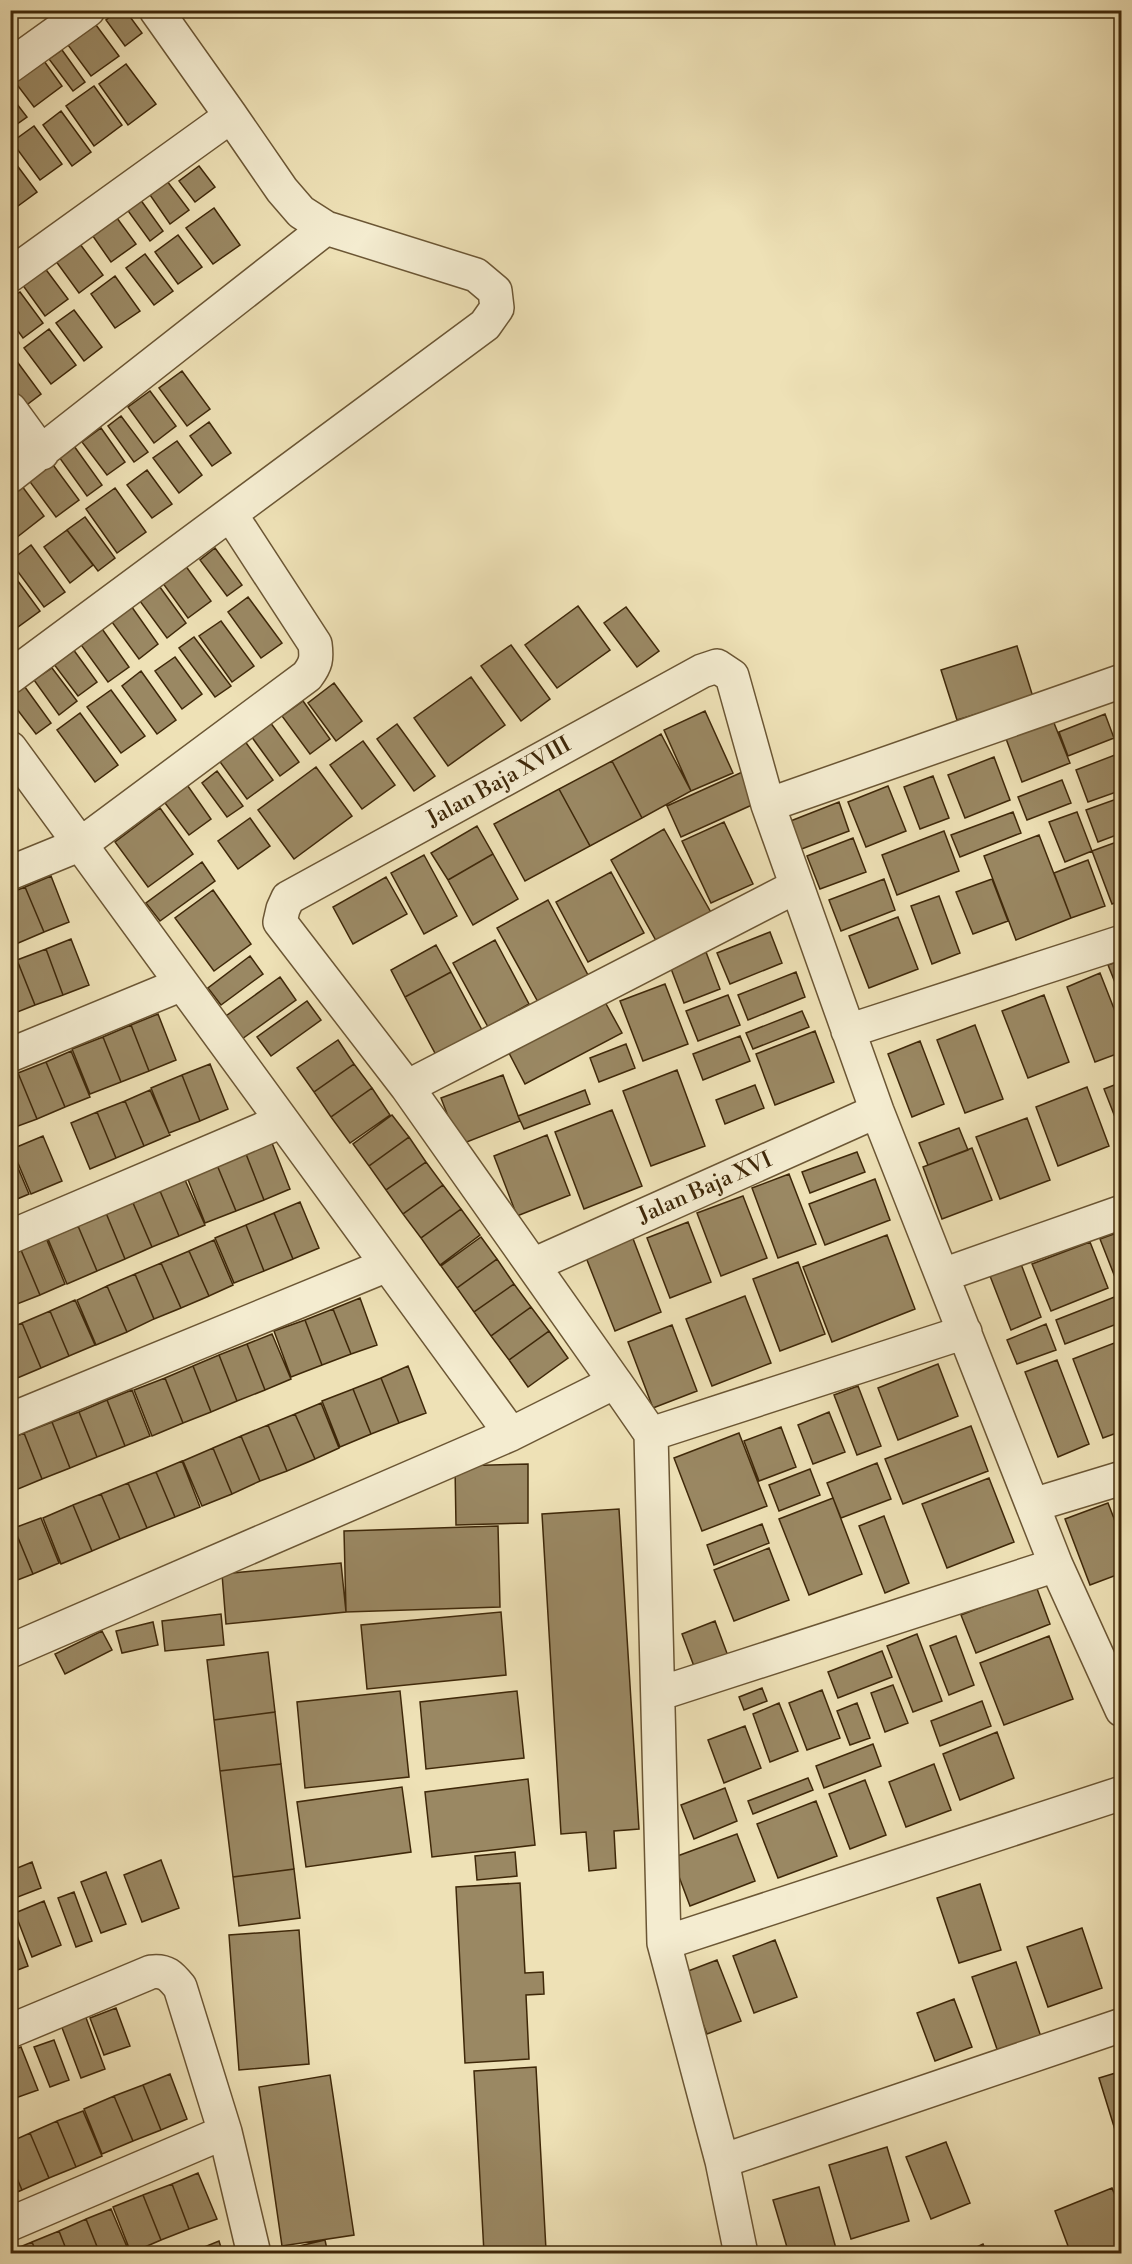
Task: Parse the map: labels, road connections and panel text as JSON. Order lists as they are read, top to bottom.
{
  "streets": {
    "street": ["Jalan Baja XVIII", "Jalan Baja XVI"]
  }
}
